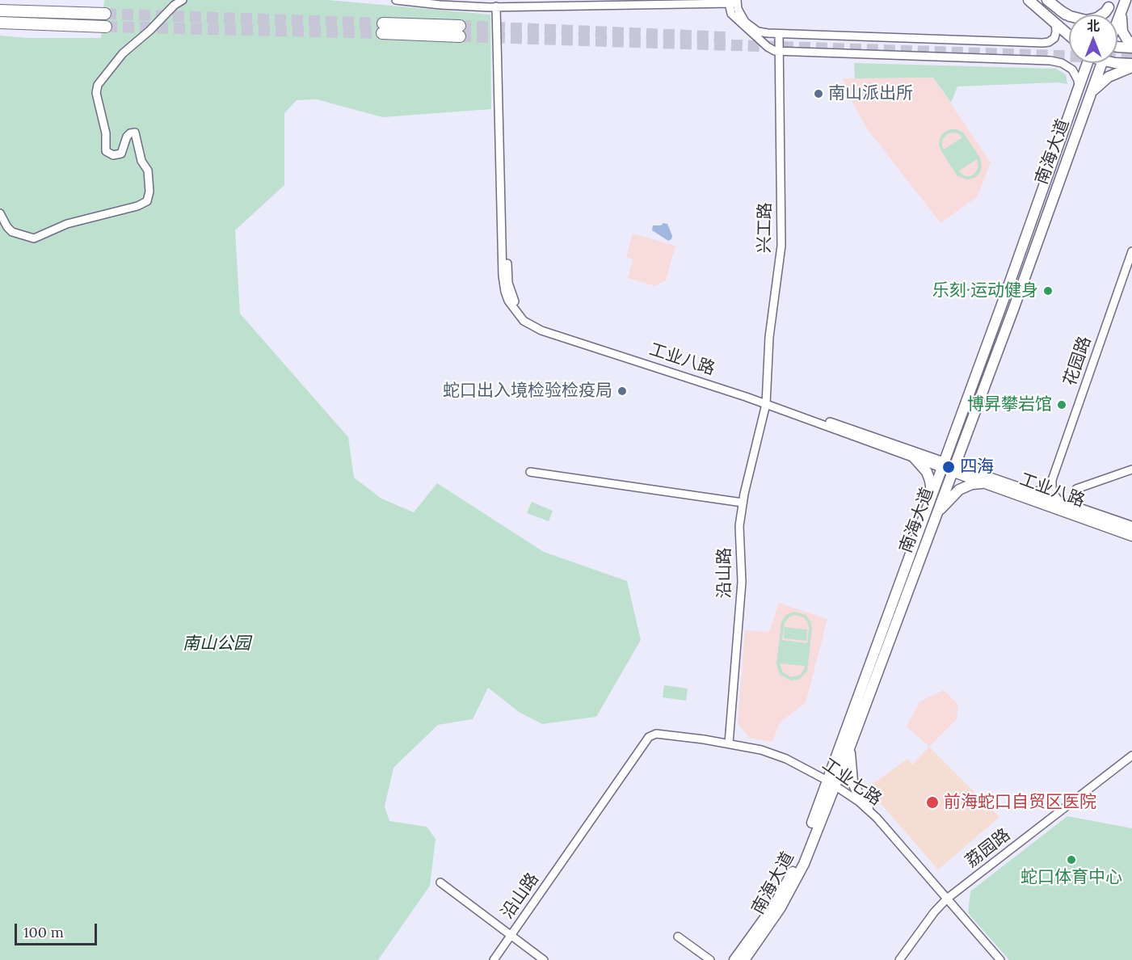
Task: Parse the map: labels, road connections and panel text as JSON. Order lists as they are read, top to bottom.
{
  "streets": {
    "main road": ["南海大道", "工业八路"],
    "street": [
      "兴工路",
      "花园路",
      "沿山路",
      "工业七路",
      "荔园路"
    ]
  },
  "crossings": [
    ["南海大道", "工业八路"],
    ["南海大道", "工业七路"],
    ["兴工路", "工业八路"],
    ["兴工路", "沿山路"],
    ["工业八路", "沿山路"],
    ["沿山路", "工业七路"],
    ["工业七路", "荔园路"]
  ],
  "parks": ["南山公园"],
  "places": [
    "南山派出所",
    "乐刻·运动健身",
    "蛇口出入境检验检疫局",
    "博昇攀岩馆",
    "四海",
    "前海蛇口自贸区医院",
    "蛇口体育中心"
  ],
  "scale_bar": "100 m",
  "north": "top"
}
